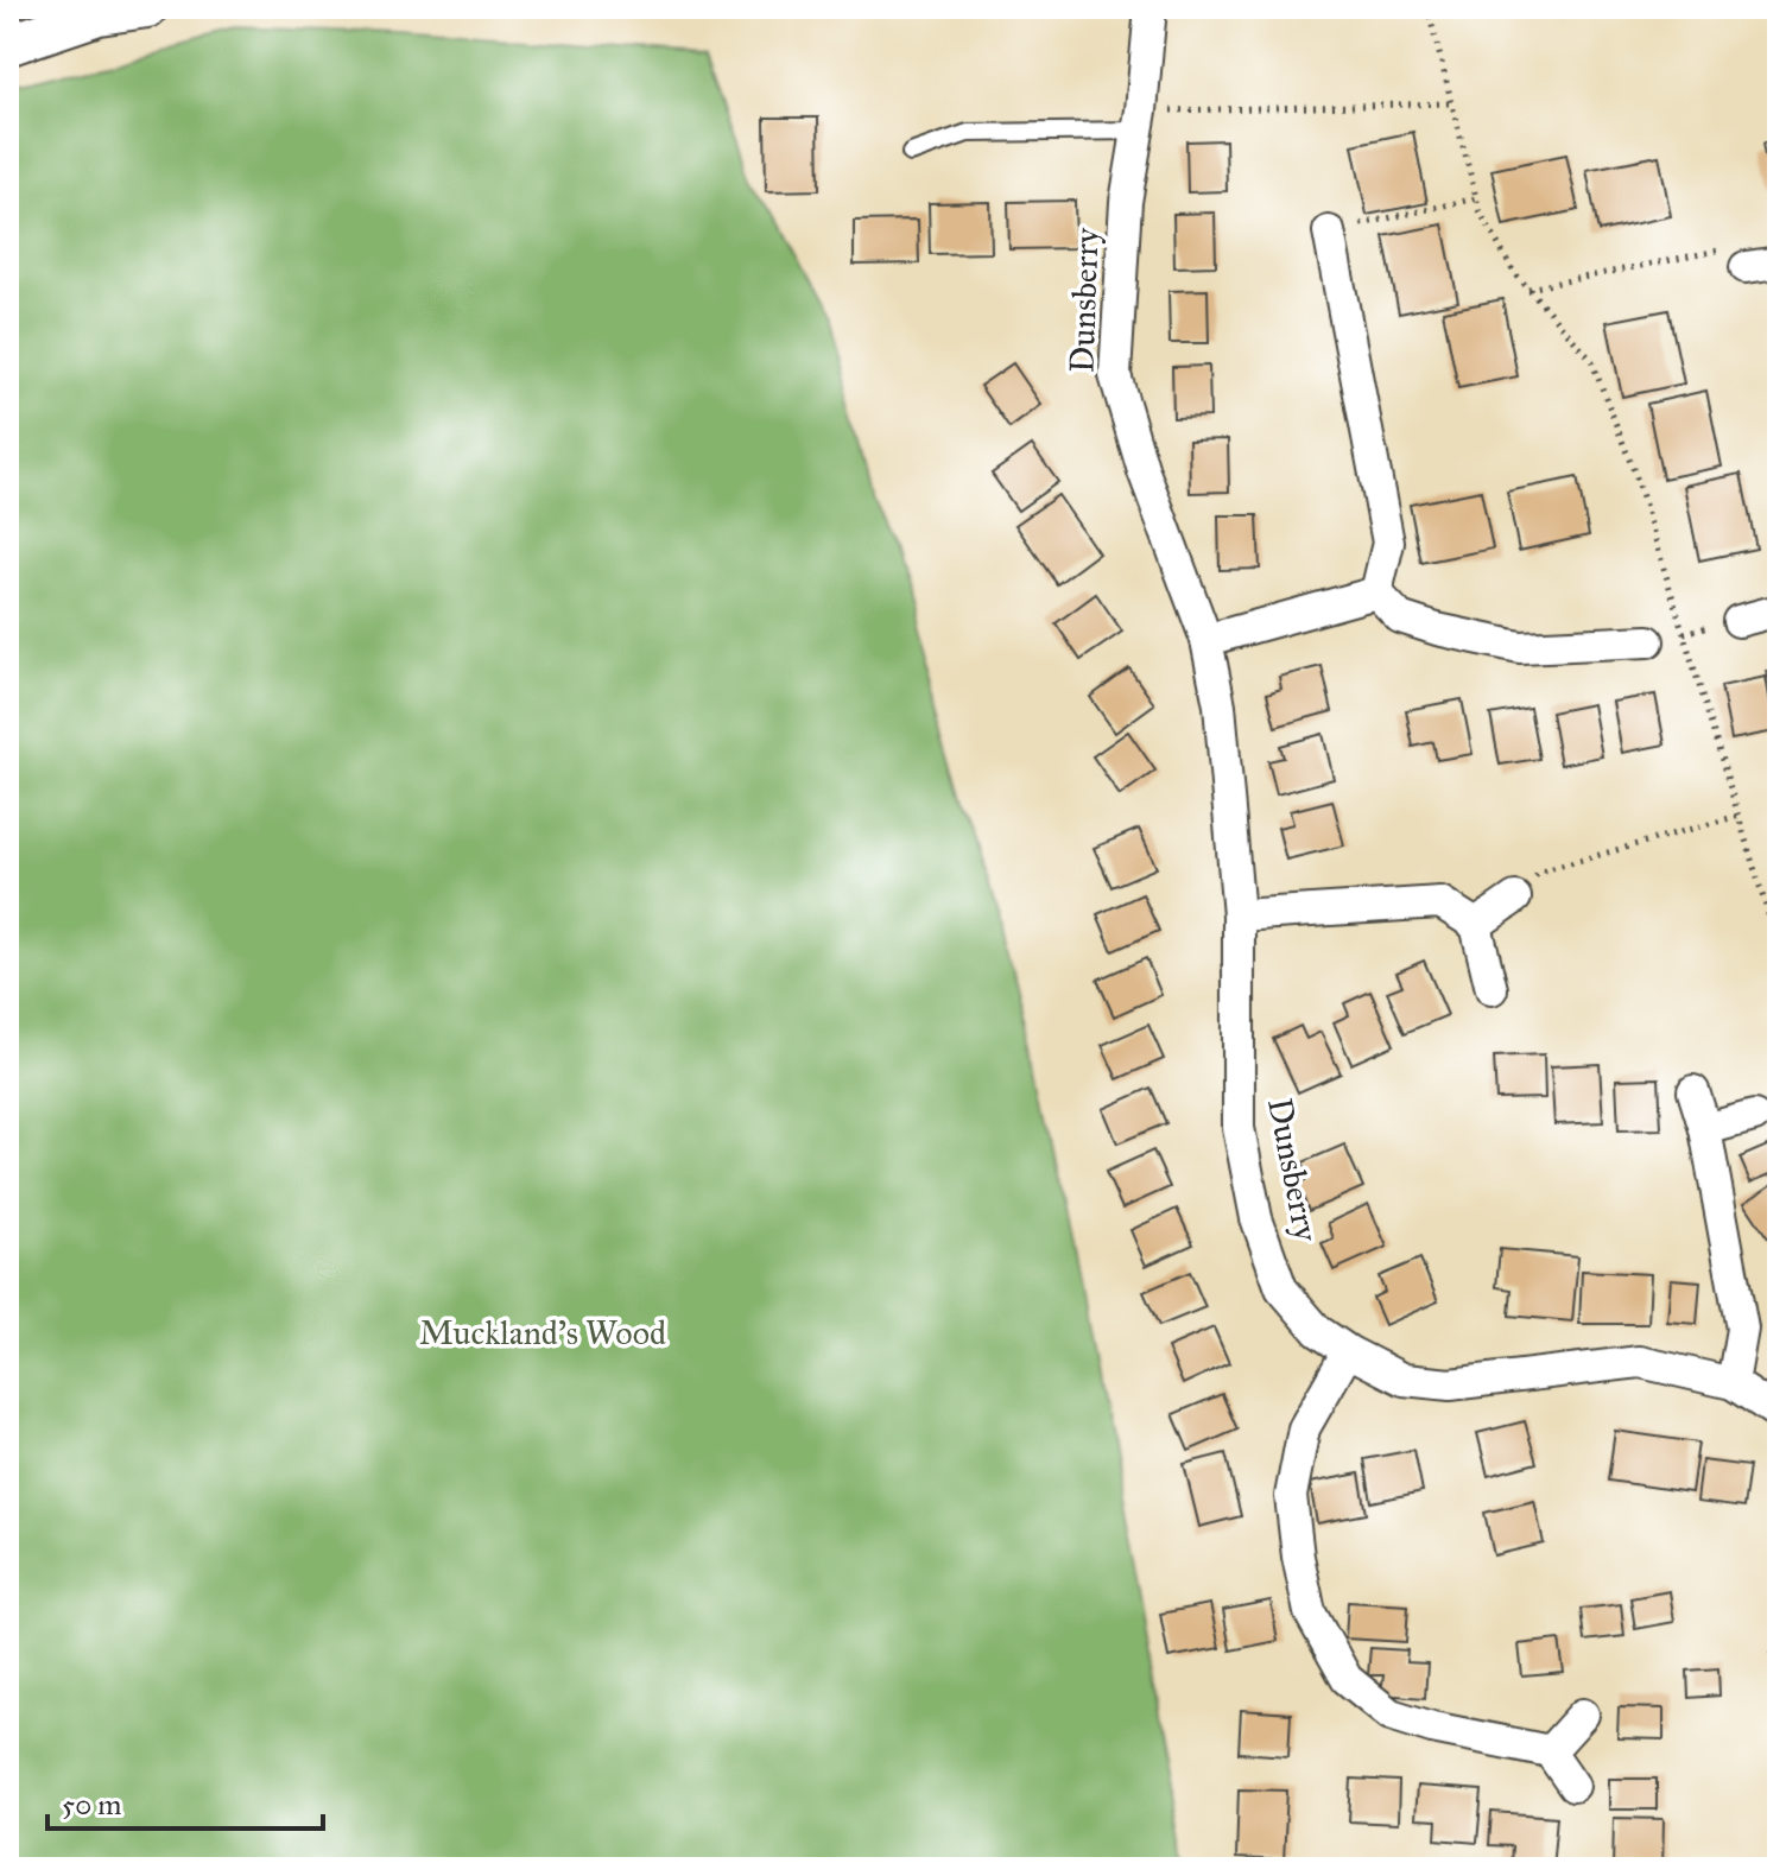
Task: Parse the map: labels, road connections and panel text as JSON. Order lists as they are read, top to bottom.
{
  "streets": {
    "street": ["Dunsberry"]
  },
  "parks": ["Muckland's Wood"],
  "scale_bar": "50 m"
}
